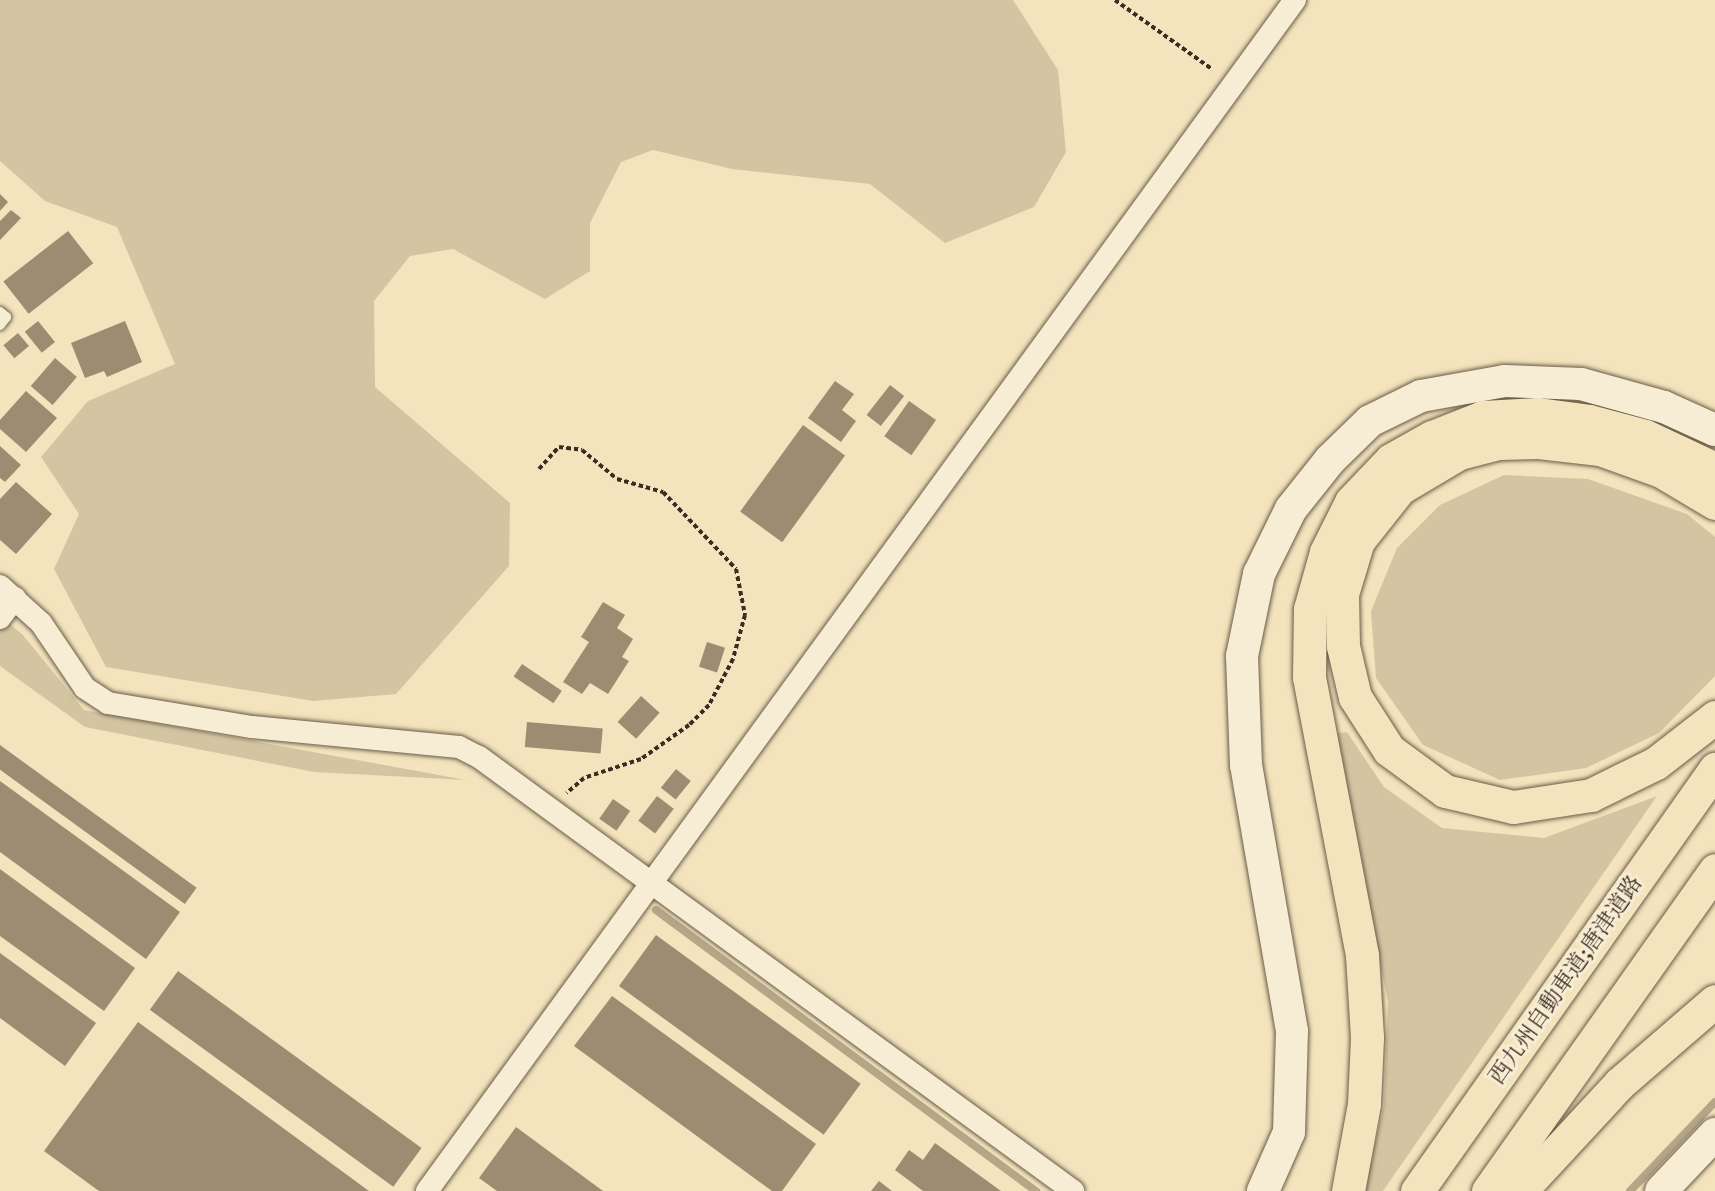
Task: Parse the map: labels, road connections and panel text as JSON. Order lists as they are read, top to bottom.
{
  "streets": {
    "highway": ["西九州自動車道;唐津道路"]
  }
}
